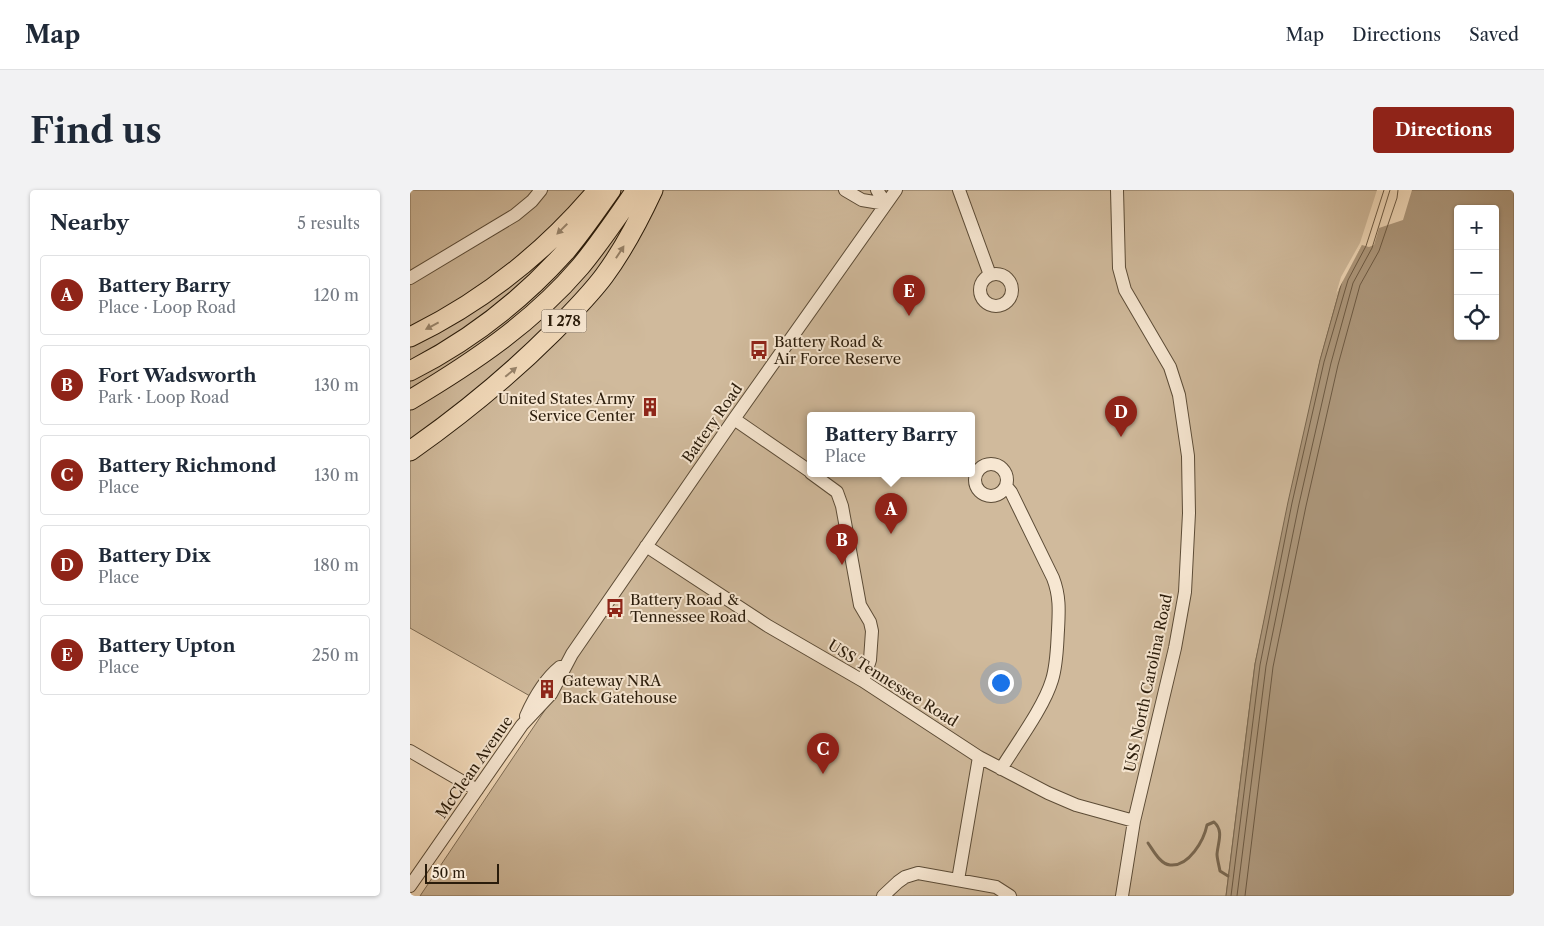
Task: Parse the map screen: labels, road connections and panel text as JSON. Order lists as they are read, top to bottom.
{
  "streets": {
    "highway": ["I 278"],
    "street": [
      "Battery Road",
      "USS Tennessee Road",
      "USS North Carolina Road",
      "McClean Avenue"
    ]
  },
  "crossings": [
    ["Battery Road", "USS Tennessee Road"],
    ["Battery Road", "McClean Avenue"],
    ["USS Tennessee Road", "USS North Carolina Road"]
  ],
  "places": {
    "bus stop": ["Battery Road & Air Force Reserve", "Battery Road & Tennessee Road"],
    "building": ["United States Army Service Center", "Gateway NRA Back Gatehouse"]
  },
  "scale_bar": "50 m",
  "page": {
    "header": "Map",
    "nav": ["Map", "Directions", "Saved"],
    "buttons": "Directions",
    "title": "Find us",
    "heading": ["Nearby", "5 results"],
    "map_buttons": ["+", "−"],
    "list": [
      {
        "mark": "A",
        "name": "Battery Barry",
        "note": "Place · Loop Road",
        "value": "120 m"
      },
      {
        "mark": "B",
        "name": "Fort Wadsworth",
        "note": "Park · Loop Road",
        "value": "130 m"
      },
      {
        "mark": "C",
        "name": "Battery Richmond",
        "note": "Place",
        "value": "130 m"
      },
      {
        "mark": "D",
        "name": "Battery Dix",
        "note": "Place",
        "value": "180 m"
      },
      {
        "mark": "E",
        "name": "Battery Upton",
        "note": "Place",
        "value": "250 m"
      }
    ],
    "pins": [
      "E",
      "D",
      "A",
      "B",
      "C"
    ],
    "popup": ["Battery Barry", "Place"],
    "scale": "50 m"
  }
}
